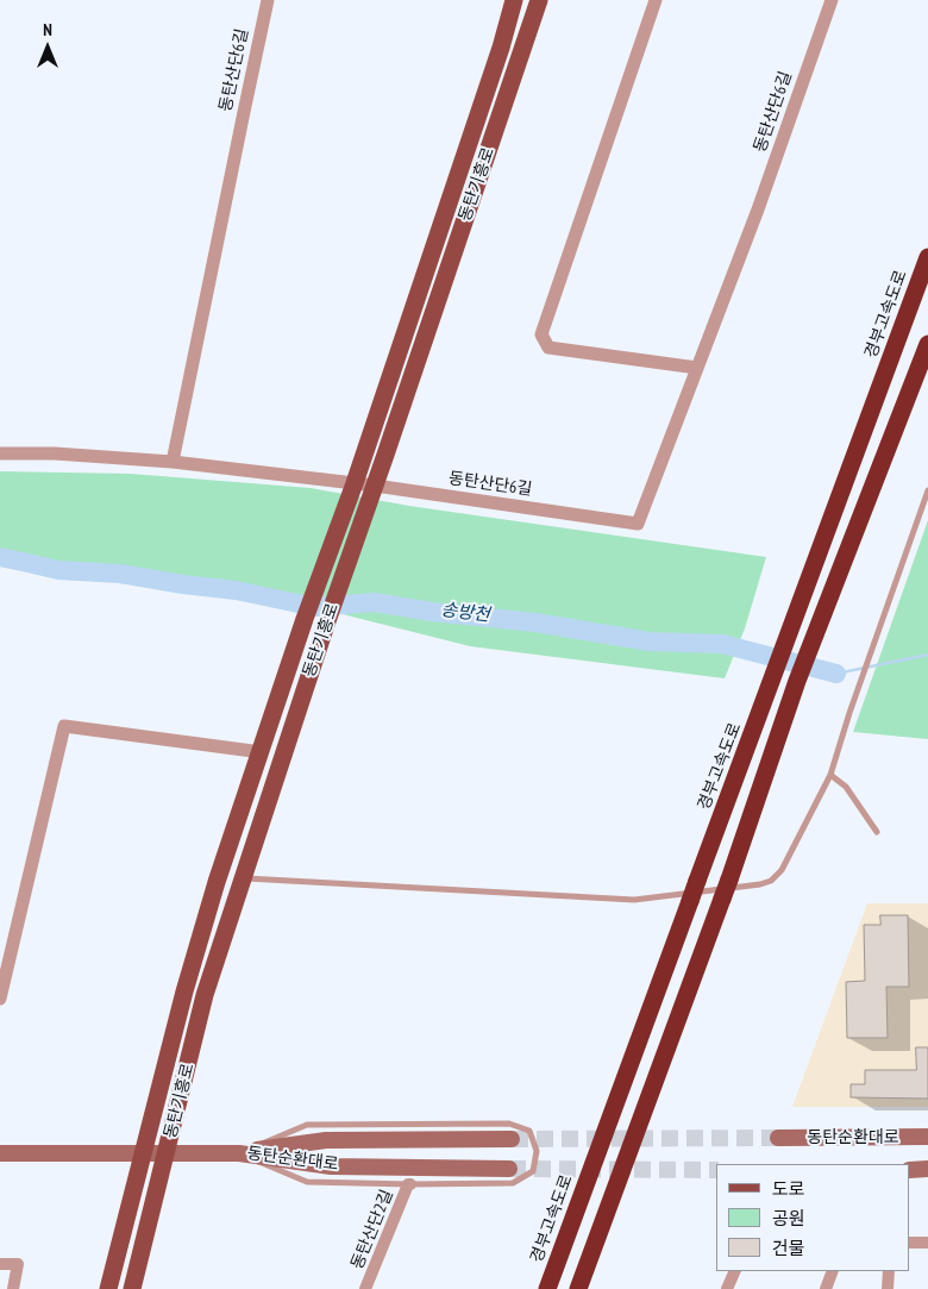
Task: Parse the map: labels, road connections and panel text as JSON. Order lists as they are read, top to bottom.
{
  "streets": {
    "highway": ["경부고속도로"],
    "main road": ["동탄기흥로", "동탄순환대로"],
    "street": ["동탄산단6길", "동탄산단2길"]
  },
  "crossings": [
    ["동탄산단6길", "동탄기흥로"]
  ],
  "water": ["송방천"],
  "legend": ["도로", "공원", "건물"],
  "north": "top"
}
